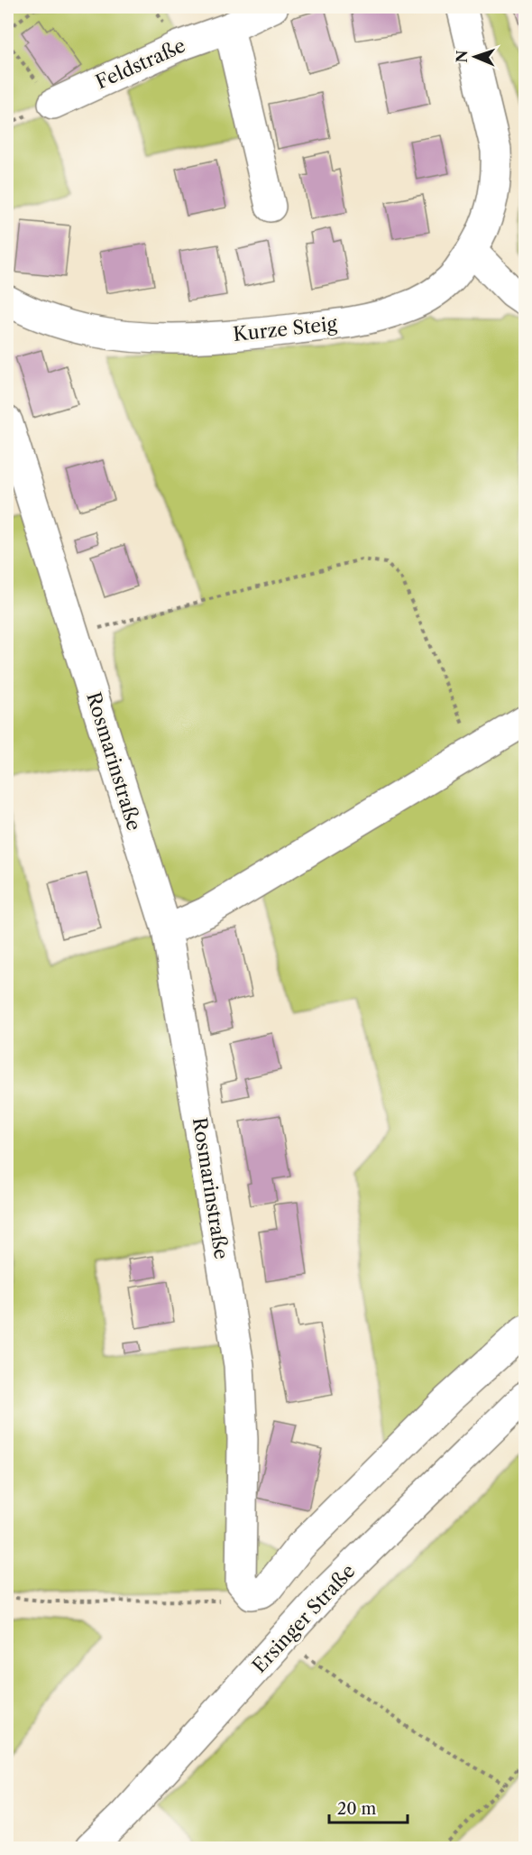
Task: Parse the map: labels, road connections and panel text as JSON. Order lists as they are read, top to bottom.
{
  "streets": {
    "street": [
      "Feldstraße",
      "Kurze Steig",
      "Rosmarinstraße",
      "Ersinger Straße"
    ]
  },
  "scale_bar": "20 m",
  "north": "left"
}
